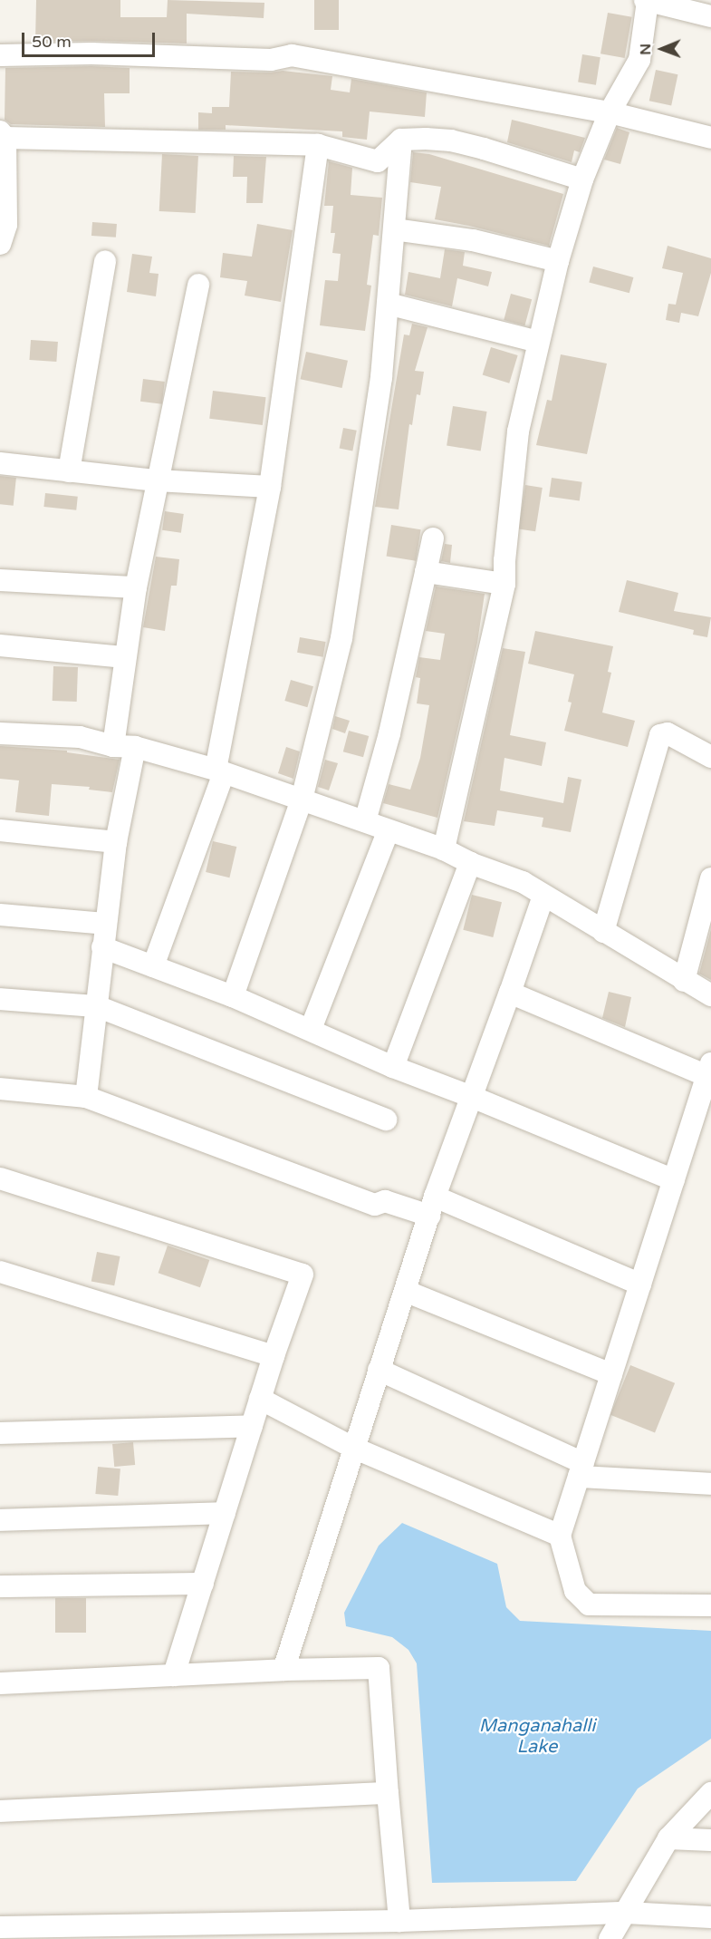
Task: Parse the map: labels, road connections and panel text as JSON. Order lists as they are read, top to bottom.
{
  "water": ["Manganahalli Lake"],
  "scale_bar": "50 m",
  "north": "left"
}
